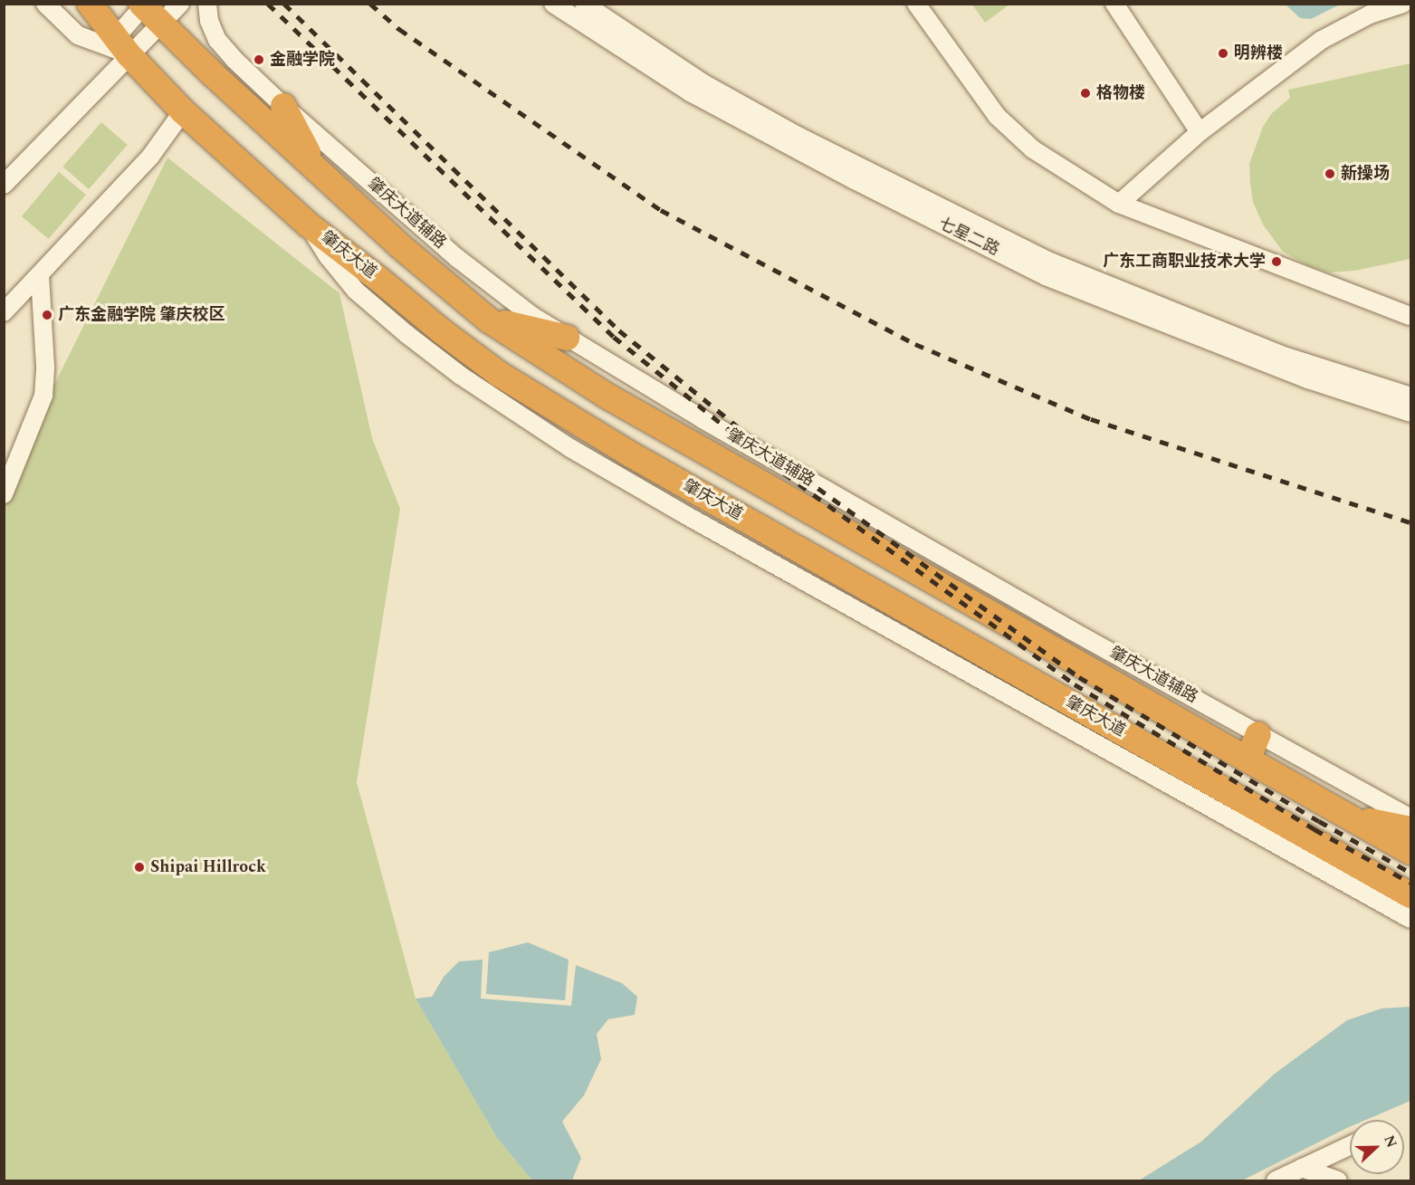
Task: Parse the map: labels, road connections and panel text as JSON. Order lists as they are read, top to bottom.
{
  "streets": {
    "highway": ["肇庆大道"],
    "street": ["肇庆大道辅路", "七星二路"]
  },
  "places": [
    "明辨楼",
    "金融学院",
    "格物楼",
    "新操场",
    "广东工商职业技术大学",
    "广东金融学院 肇庆校区",
    "Shipai Hillrock"
  ],
  "north": "right"
}
